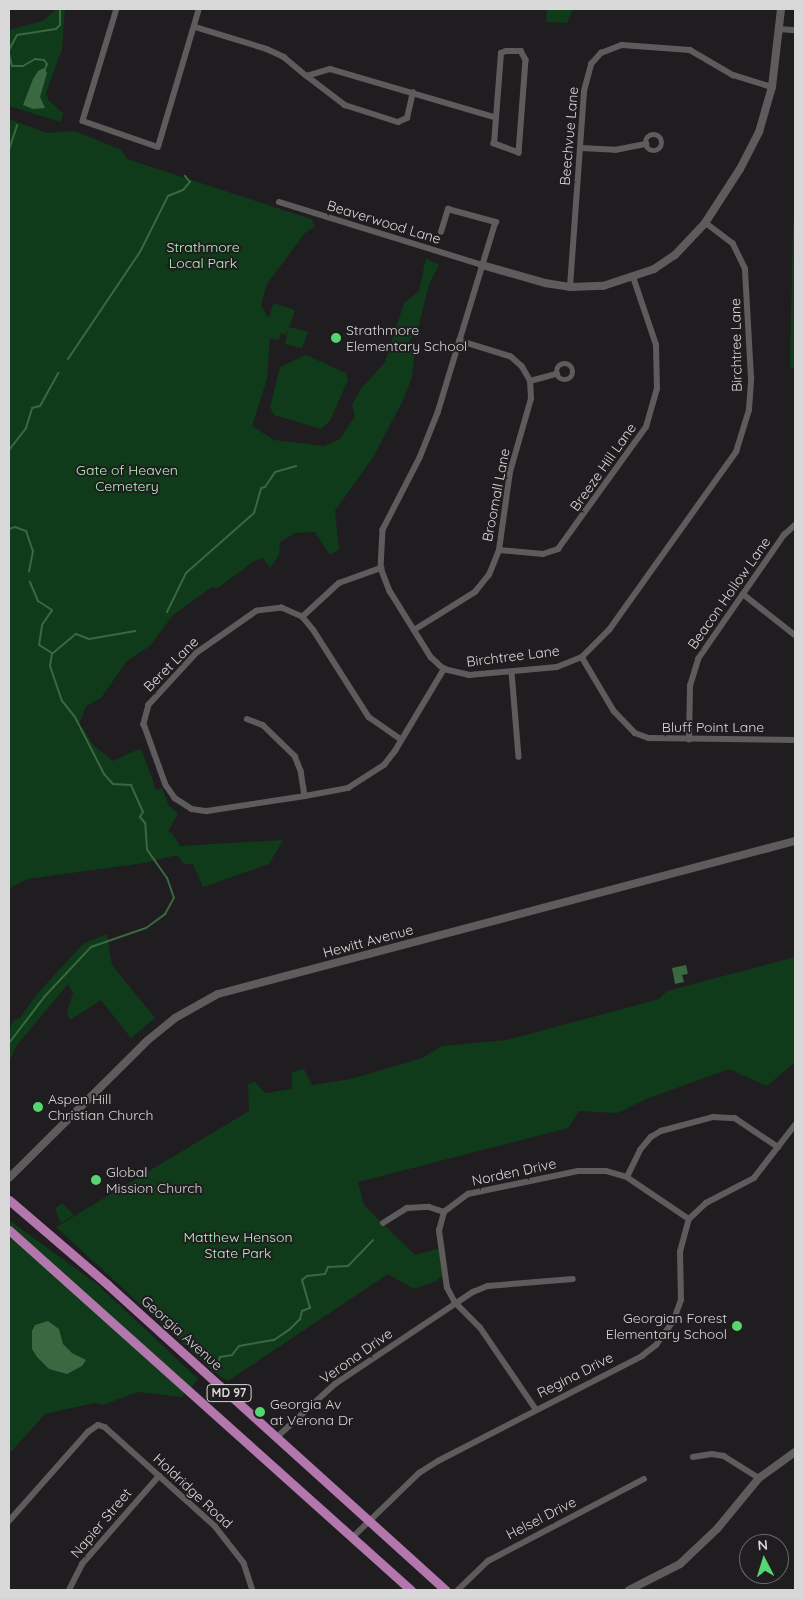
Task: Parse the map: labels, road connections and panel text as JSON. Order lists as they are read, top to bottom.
{
  "streets": {
    "main road": ["Georgia Avenue", "MD 97"],
    "street": [
      "Beechvue Lane",
      "Beaverwood Lane",
      "Birchtree Lane",
      "Breeze Hill Lane",
      "Broomall Lane",
      "Beacon Hollow Lane",
      "Beret Lane",
      "Bluff Point Lane",
      "Hewitt Avenue",
      "Norden Drive",
      "Verona Drive",
      "Regina Drive",
      "Holdridge Road",
      "Helsel Drive",
      "Napier Street"
    ]
  },
  "crossings": [
    ["Beechvue Lane", "Beaverwood Lane"],
    ["Beaverwood Lane", "Birchtree Lane"],
    ["Beaverwood Lane", "Breeze Hill Lane"],
    ["Birchtree Lane", "Beret Lane"],
    ["Birchtree Lane", "Bluff Point Lane"],
    ["Breeze Hill Lane", "Broomall Lane"],
    ["Beacon Hollow Lane", "Bluff Point Lane"],
    ["Norden Drive", "Regina Drive"],
    ["Georgia Avenue", "Verona Drive"],
    ["Georgia Avenue", "Regina Drive"],
    ["Regina Drive", "MD 97"],
    ["Holdridge Road", "Napier Street"]
  ],
  "parks": ["Strathmore Local Park", "Gate of Heaven Cemetery", "Matthew Henson State Park"],
  "places": [
    "Strathmore Elementary School",
    "Aspen Hill Christian Church",
    "Global Mission Church",
    "Georgian Forest Elementary School",
    "Georgia Av at Verona Dr"
  ],
  "north": "top"
}
